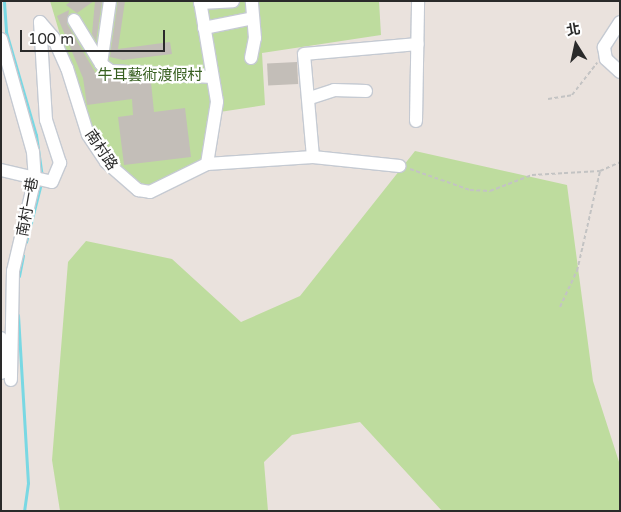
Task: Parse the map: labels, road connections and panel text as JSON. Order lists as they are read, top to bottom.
{
  "streets": {
    "street": ["南村路", "南村一巷"]
  },
  "crossings": [
    ["南村路", "南村一巷"]
  ],
  "parks": ["牛耳藝術渡假村"],
  "scale_bar": "100 m",
  "north": "top"
}
